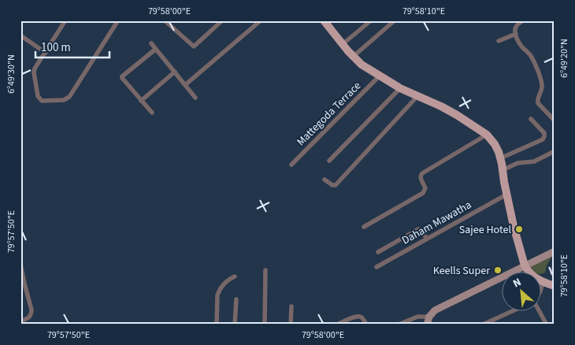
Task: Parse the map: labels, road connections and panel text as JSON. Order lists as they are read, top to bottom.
{
  "streets": {
    "street": ["Mattegoda Terrace", "Daham Mawatha"]
  },
  "places": ["Sajee Hotel", "Keells Super"],
  "scale_bar": "100 m",
  "north": "top left",
  "coordinates": [
    "79°58'00\"E",
    "79°58'10\"E",
    "6°49'20\"N",
    "6°49'30\"N",
    "79°57'50\"E"
  ]
}
